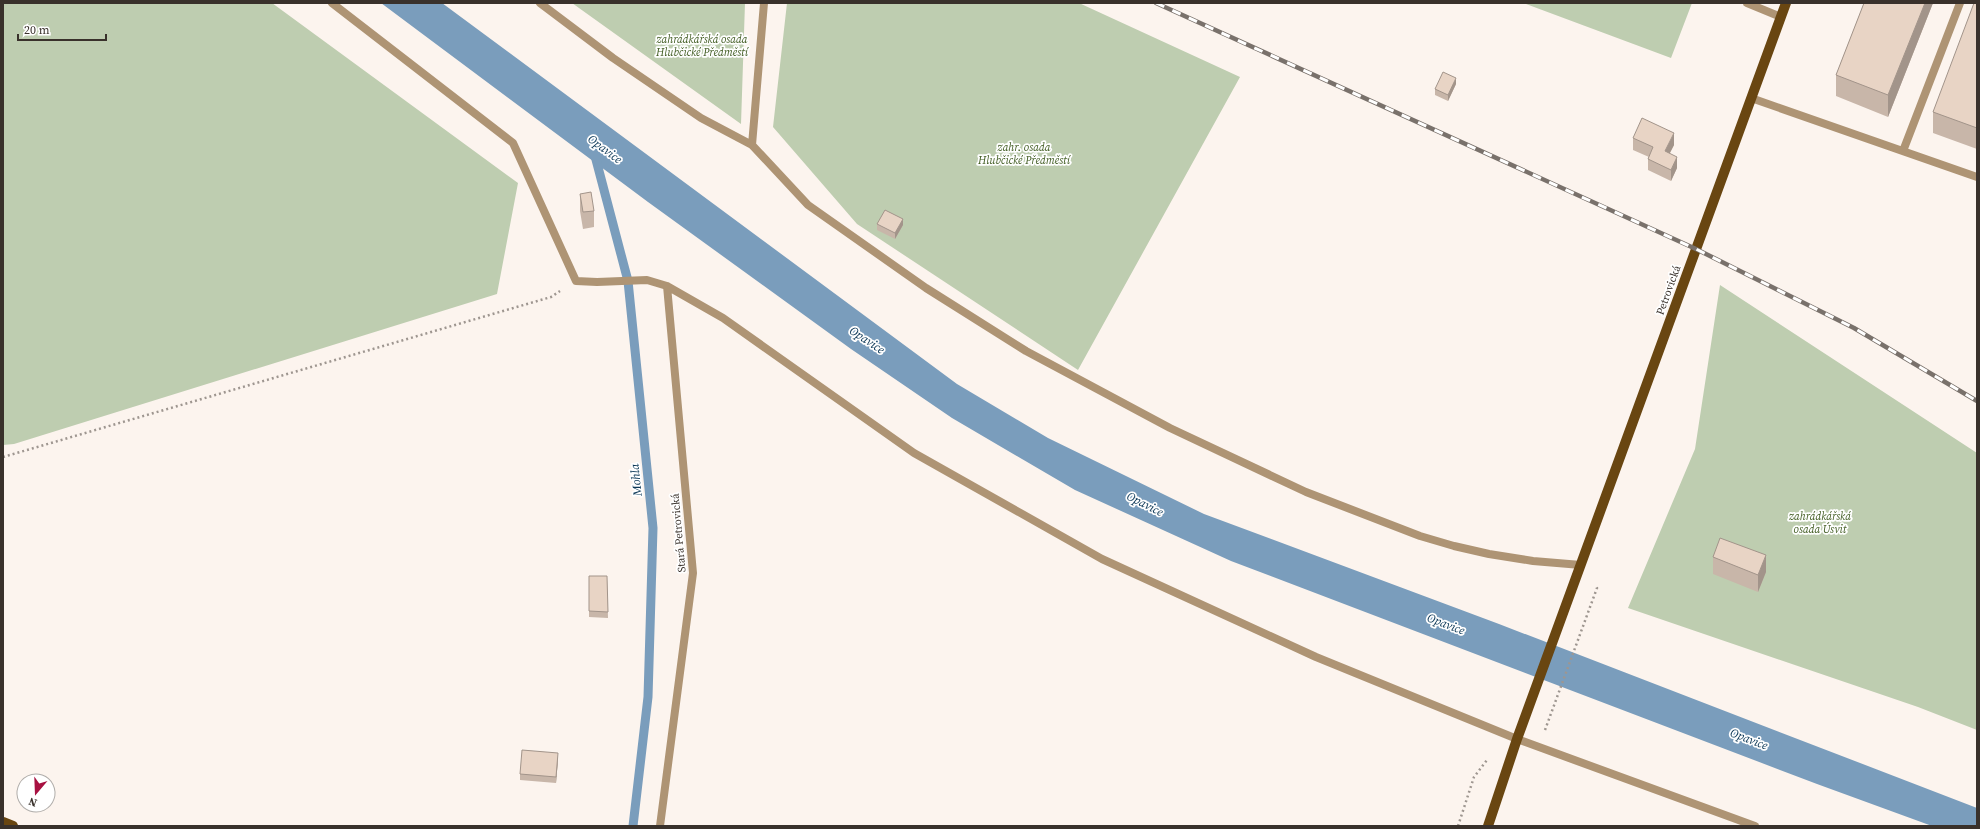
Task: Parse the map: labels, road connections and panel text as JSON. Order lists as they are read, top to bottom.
{
  "streets": {
    "main road": ["Petrovická"],
    "street": ["Stará Petrovická"]
  },
  "water": ["Opavice", "Mohla"],
  "parks": ["zahrádkářská osada Hlubčické Předměstí", "zahr. osada Hlubčické Předměstí", "zahrádkářská osada Úsvit"],
  "scale_bar": "20 m",
  "north": "bottom"
}
